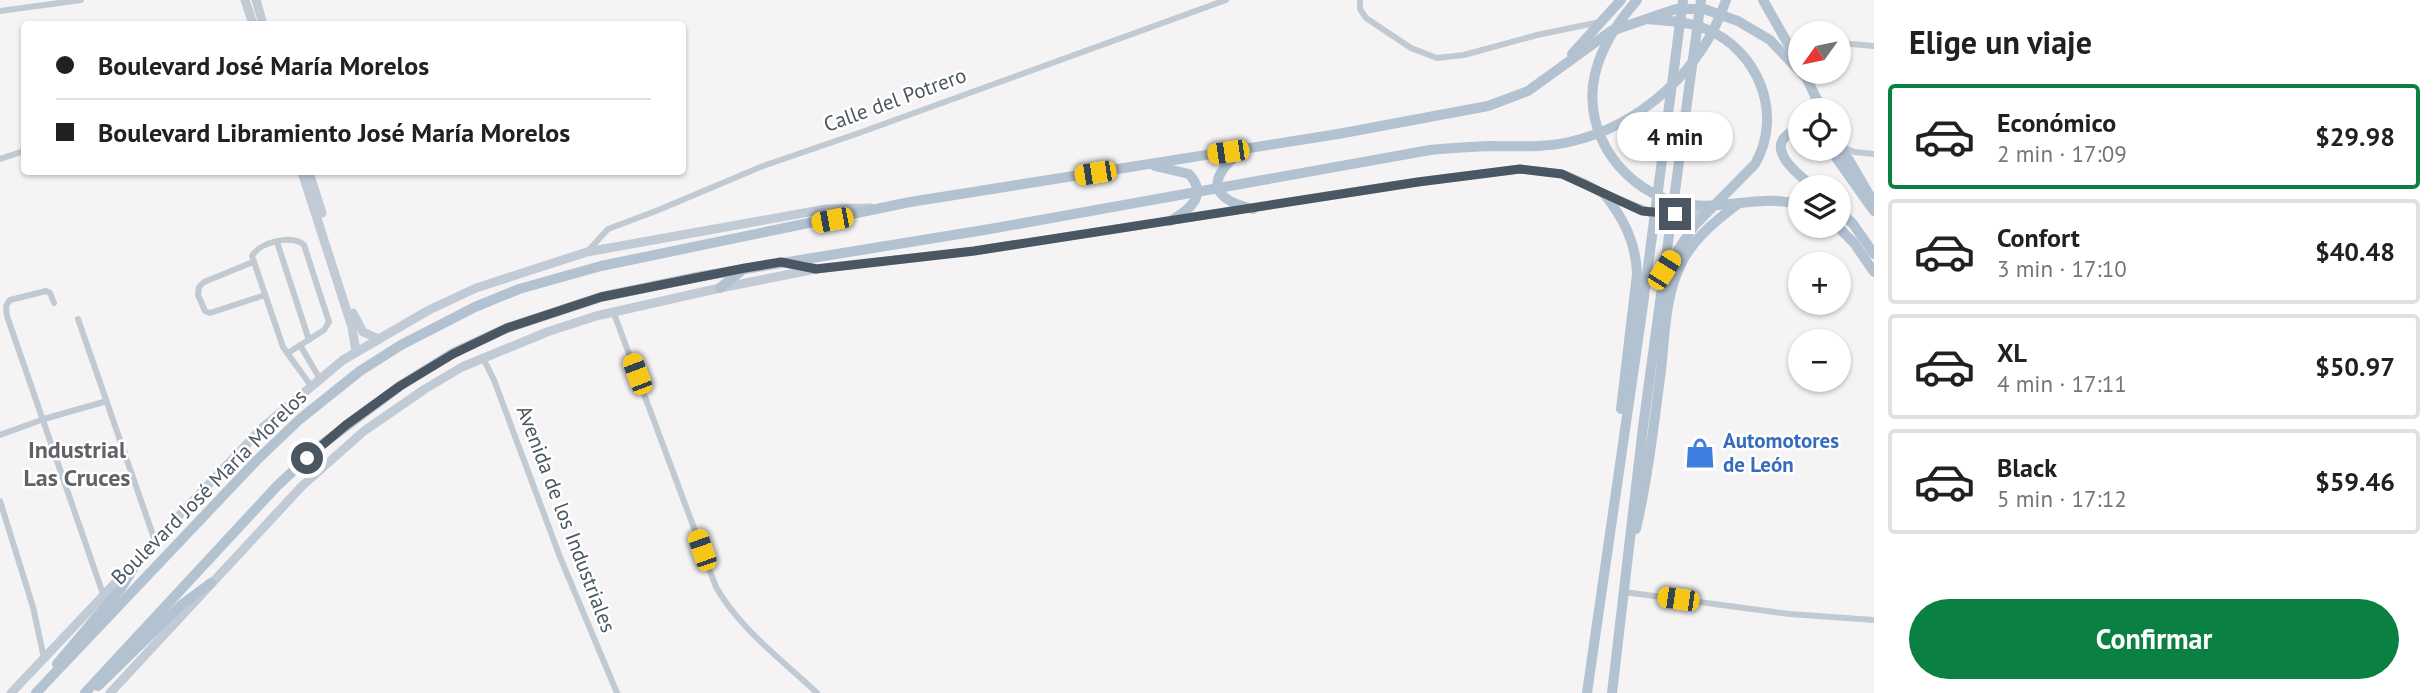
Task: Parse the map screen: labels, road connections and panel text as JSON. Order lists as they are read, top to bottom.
{
  "streets": {
    "main road": ["Boulevard José María Morelos"],
    "street": ["Calle del Potrero", "Avenida de los Industriales"]
  },
  "districts": ["Industrial Las Cruces"],
  "places": {
    "shop": ["Automotores de León"]
  },
  "north": "bottom left",
  "page": {
    "heading": "Elige un viaje",
    "map_buttons": ["+", "−"],
    "banner": ["Boulevard José María Morelos", "Boulevard Libramiento José María Morelos"],
    "list": [
      {
        "name": "Económico",
        "note": "2 min · 17:09",
        "value": "$29.98"
      },
      {
        "name": "Confort",
        "note": "3 min · 17:10",
        "value": "$40.48"
      },
      {
        "name": "XL",
        "note": "4 min · 17:11",
        "value": "$50.97"
      },
      {
        "name": "Black",
        "note": "5 min · 17:12",
        "value": "$59.46"
      }
    ],
    "bubble": "4 min",
    "buttons": "Confirmar"
  }
}
